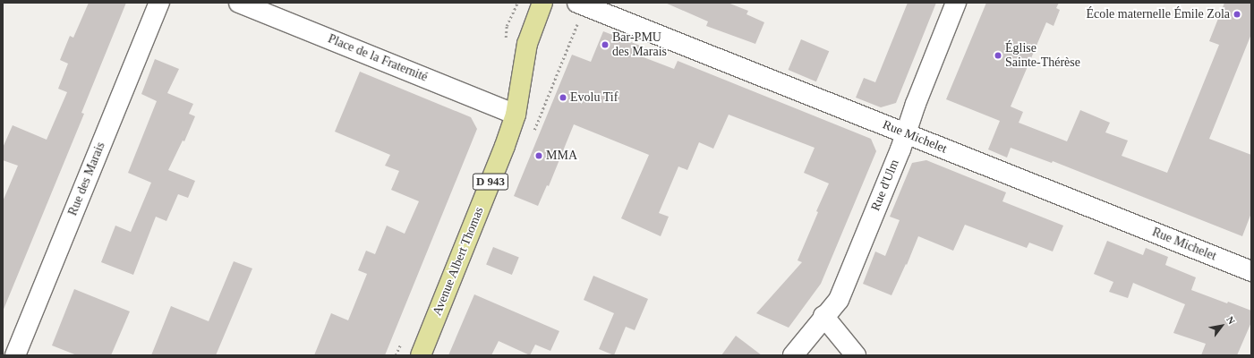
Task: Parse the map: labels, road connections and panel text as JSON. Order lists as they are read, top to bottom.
{
  "streets": {
    "main road": ["D 943", "Avenue Albert Thomas"],
    "street": [
      "Place de la Fraternité",
      "Rue Michelet",
      "Rue des Marais",
      "Rue d'Ulm"
    ]
  },
  "crossings": [
    ["Place de la Fraternité", "Avenue Albert Thomas"],
    ["Rue Michelet", "Rue d'Ulm"]
  ],
  "places": [
    "École maternelle Émile Zola",
    "Bar-PMU des Marais",
    "Église Sainte-Thérèse",
    "Evolu Tif",
    "MMA"
  ],
  "north": "top right"
}
